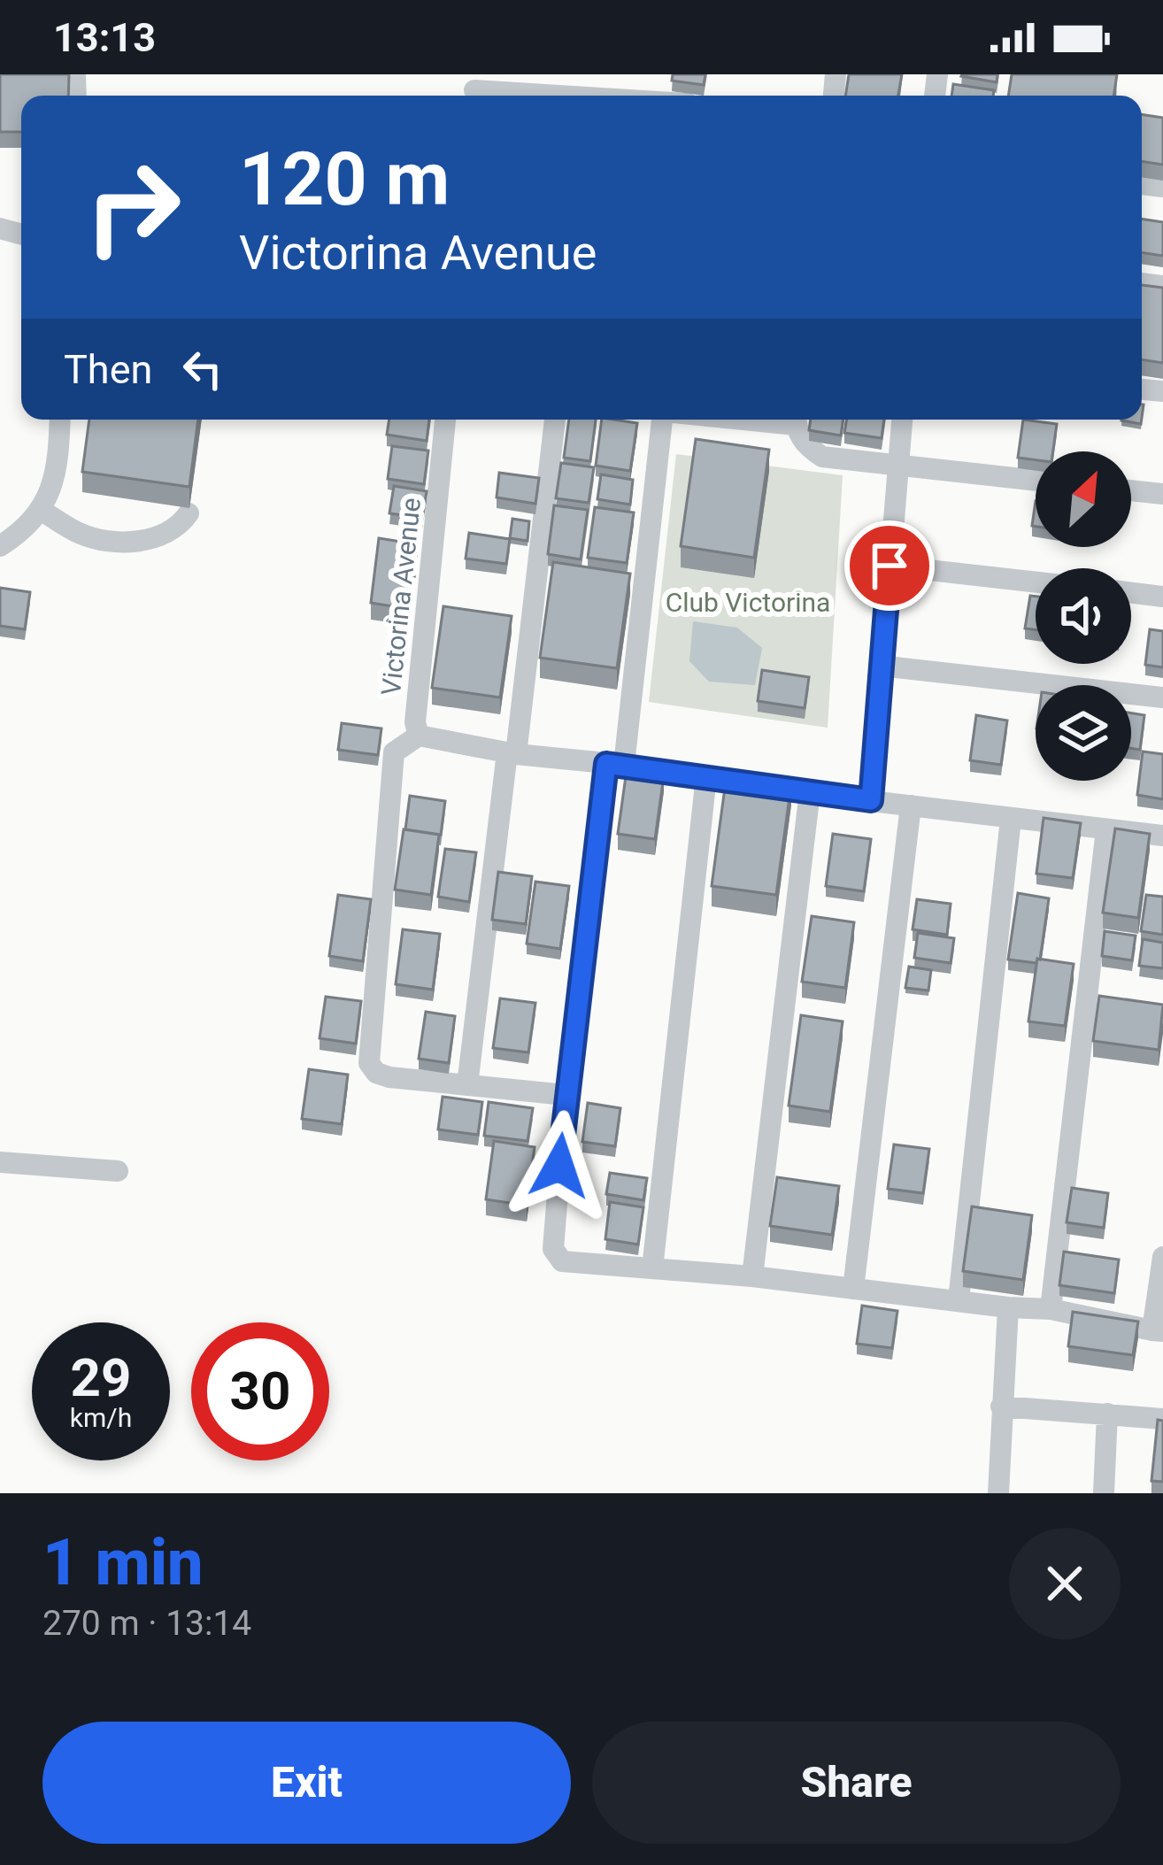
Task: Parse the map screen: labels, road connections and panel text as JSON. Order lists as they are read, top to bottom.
{
  "streets": {
    "street": ["Victorina Avenue"]
  },
  "parks": ["Club Victorina"],
  "north": "top right",
  "page": {
    "status": "13:13",
    "turn": ["120 m", "Victorina Avenue"],
    "then": "Then",
    "speed": "29 km/h",
    "limit": "30",
    "heading": ["1 min", "270 m · 13:14"],
    "buttons": ["Exit", "Share"]
  }
}
